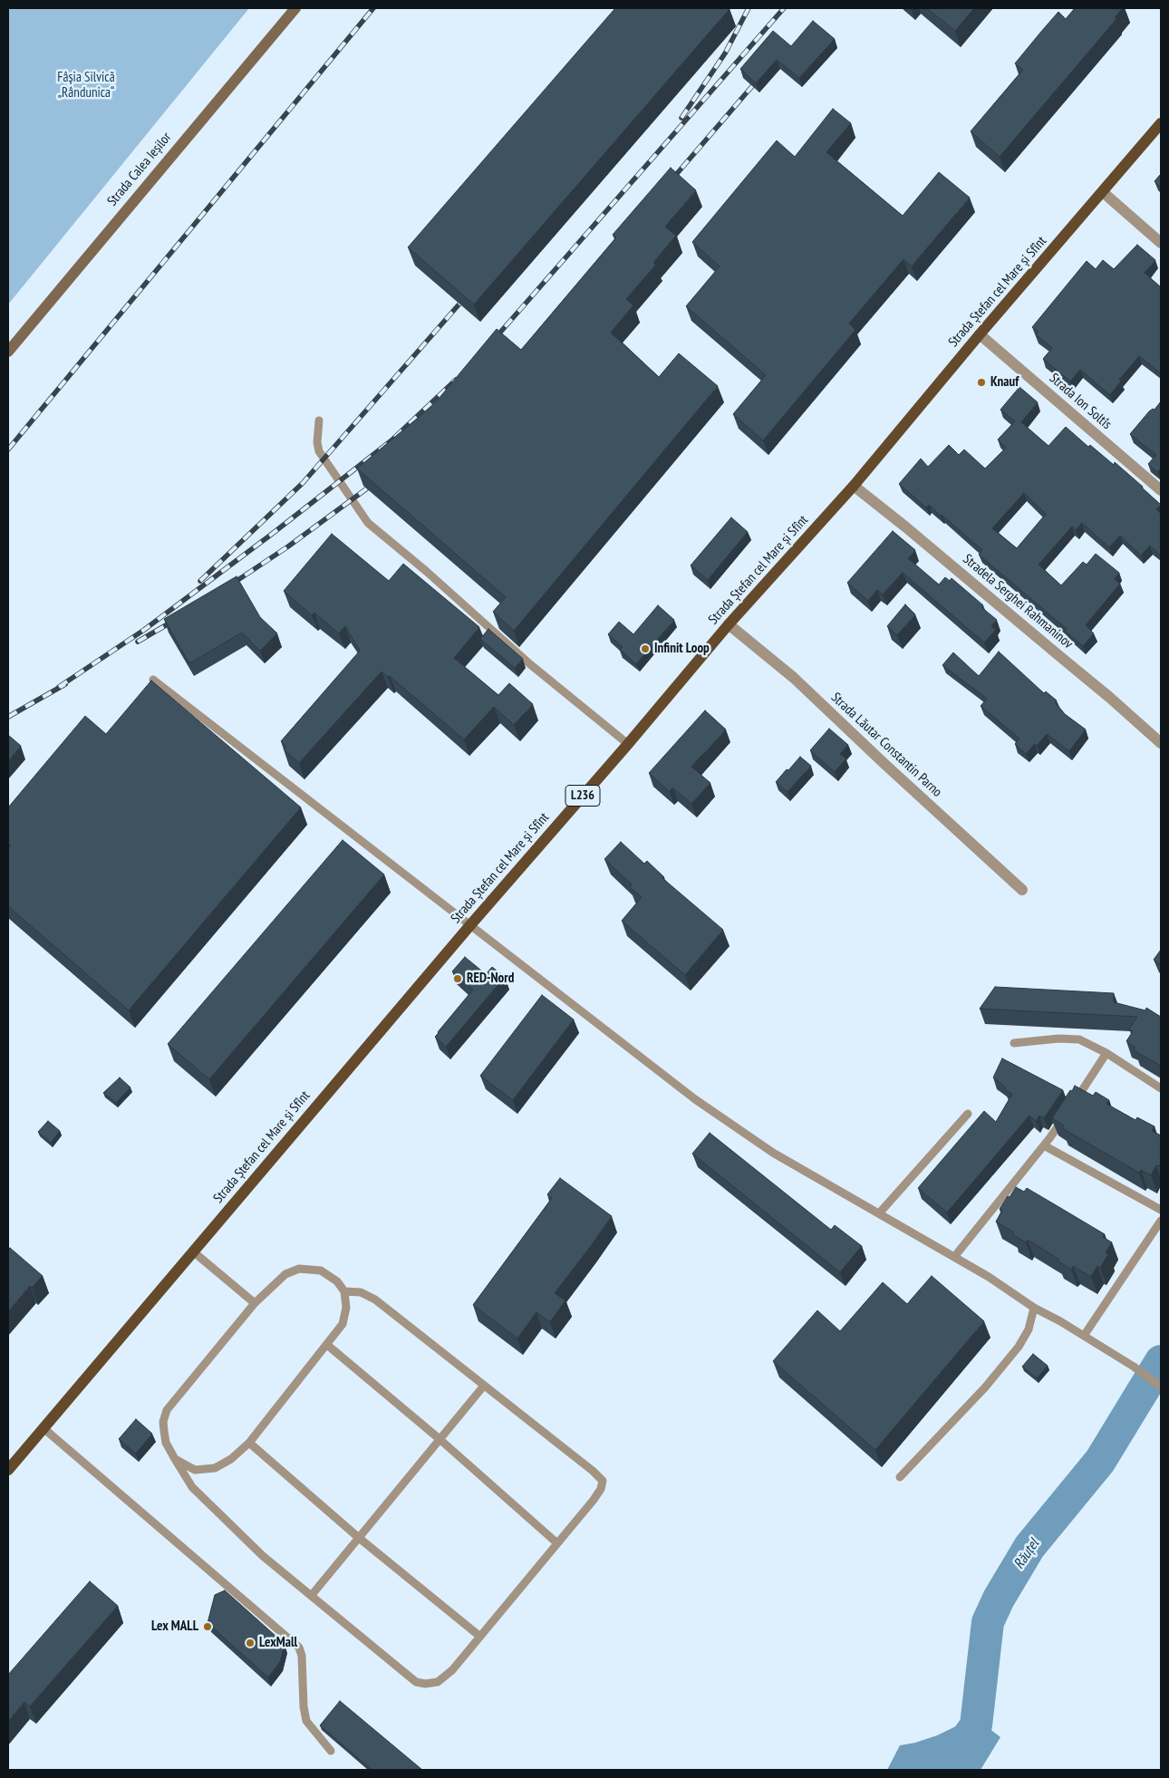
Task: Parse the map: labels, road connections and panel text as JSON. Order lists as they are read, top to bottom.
{
  "streets": {
    "main road": ["Strada Ștefan cel Mare și Sfînt", "L236"],
    "street": [
      "Strada Calea Ieșilor",
      "Strada Ion Soltîs",
      "Stradela Serghei Rahmaninov",
      "Strada Lăutar Constantin Parno"
    ]
  },
  "crossings": [
    ["Strada Ștefan cel Mare și Sfînt", "Strada Ion Soltîs"],
    ["Strada Ștefan cel Mare și Sfînt", "Stradela Serghei Rahmaninov"],
    ["Strada Ștefan cel Mare și Sfînt", "Strada Lăutar Constantin Parno"]
  ],
  "water": ["Răuțel"],
  "parks": ["Fâşia Silvică „Rândunica“"],
  "places": [
    "Knauf",
    "Infinit Loop",
    "RED-Nord",
    "Lex MALL",
    "LexMall"
  ]
}
